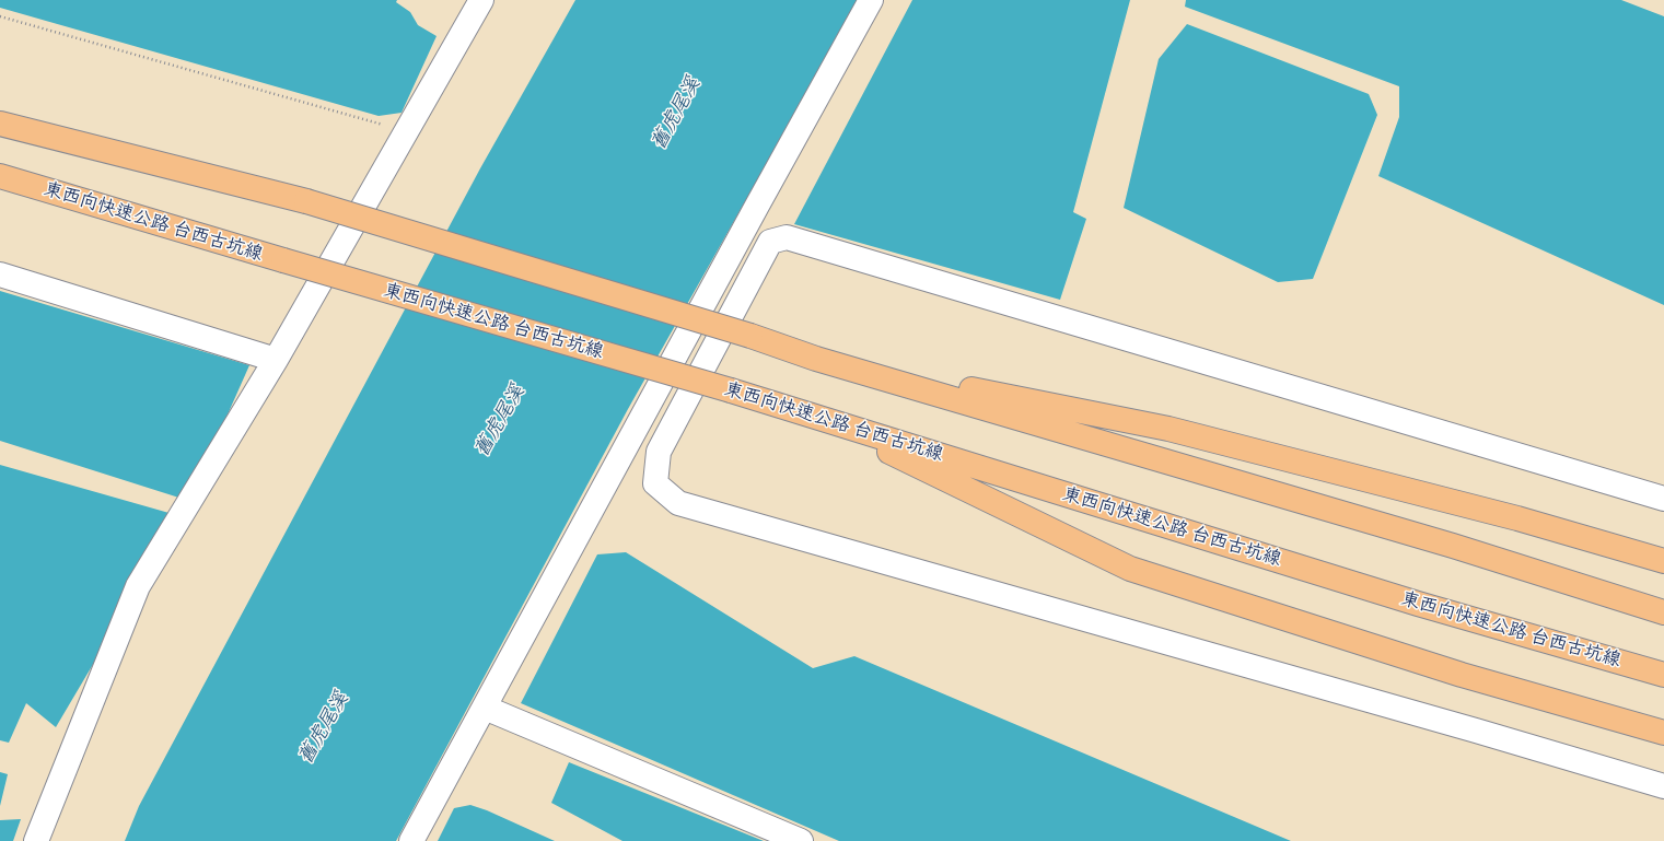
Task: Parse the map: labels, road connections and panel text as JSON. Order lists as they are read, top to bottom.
{
  "streets": {
    "highway": ["東西向快速公路 台西古坑線"]
  },
  "water": ["舊虎尾溪"]
}
